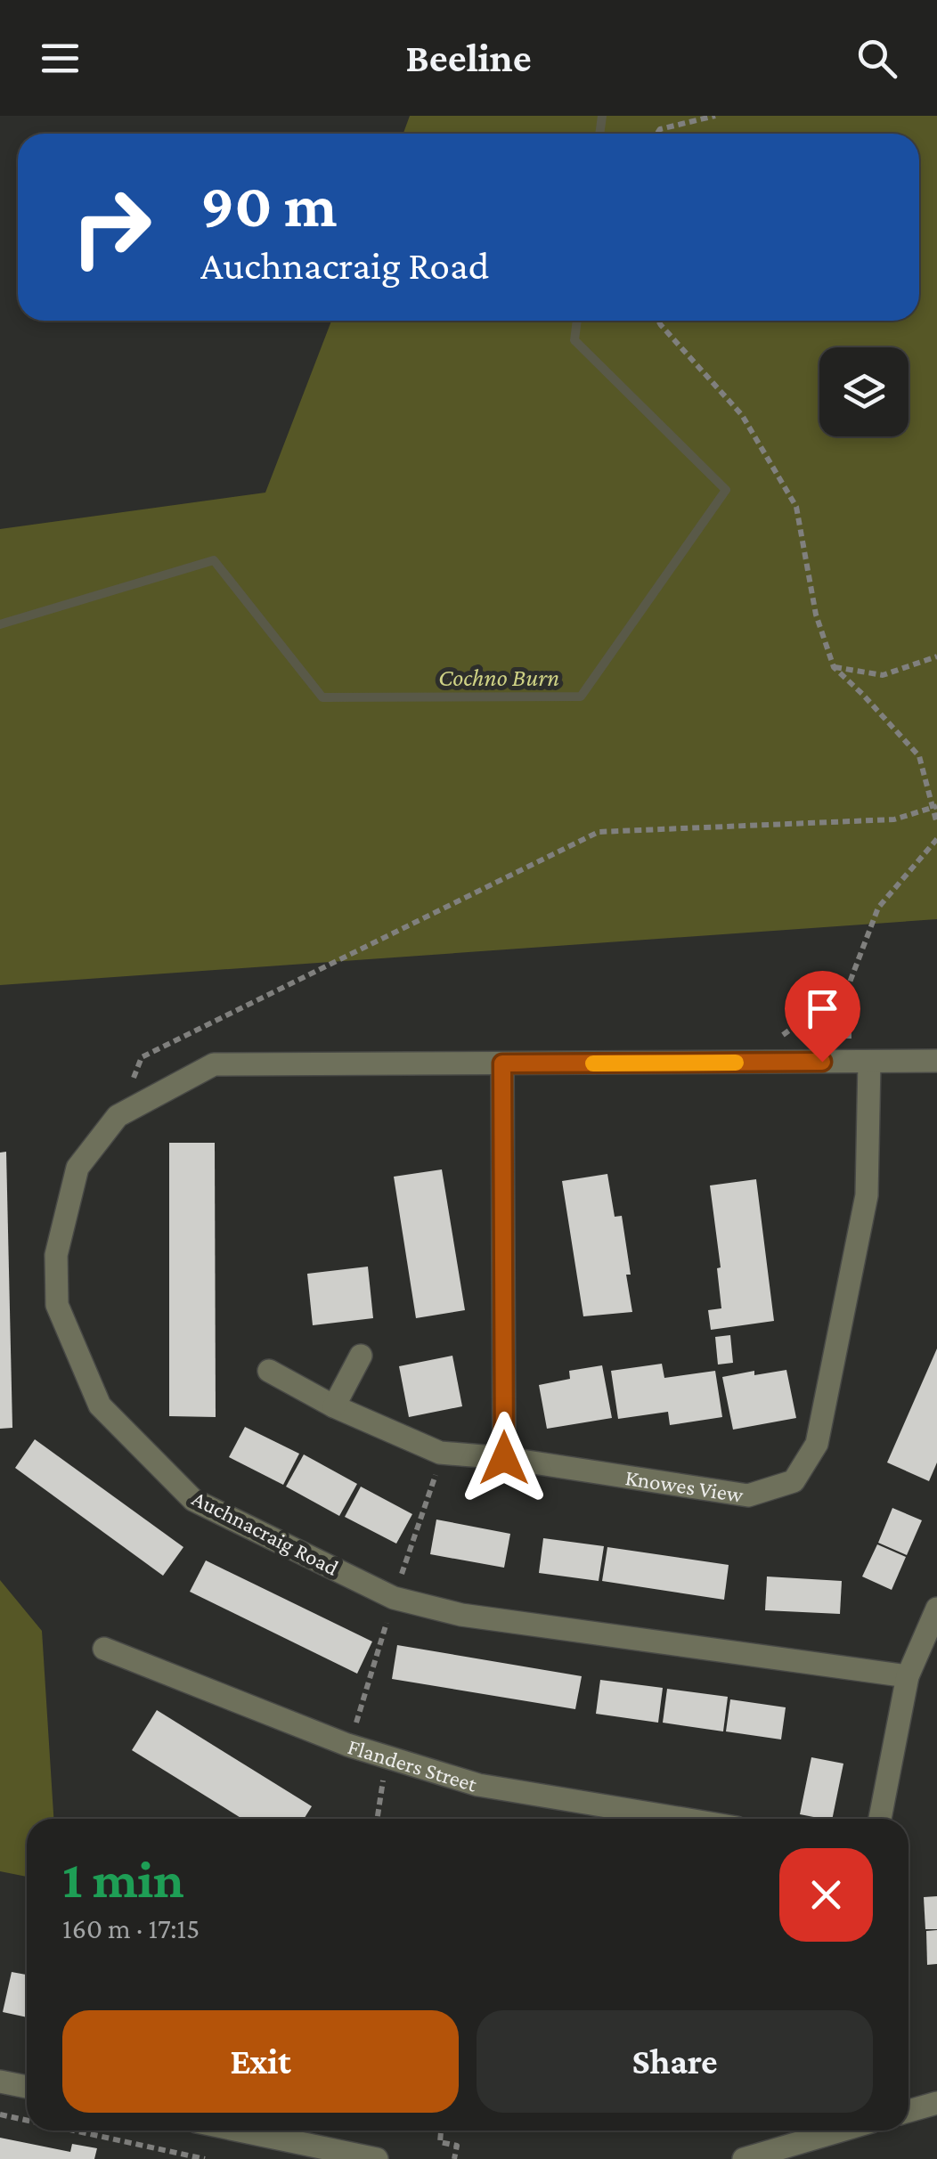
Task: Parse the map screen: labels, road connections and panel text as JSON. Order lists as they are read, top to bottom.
{
  "streets": {
    "street": ["Knowes View", "Auchnacraig Road", "Flanders Street"]
  },
  "crossings": [
    ["Knowes View", "Auchnacraig Road"]
  ],
  "water": ["Cochno Burn"],
  "page": {
    "header": "Beeline",
    "turn": ["90 m", "Auchnacraig Road"],
    "heading": ["1 min", "160 m · 17:15"],
    "buttons": ["Exit", "Share"]
  }
}
